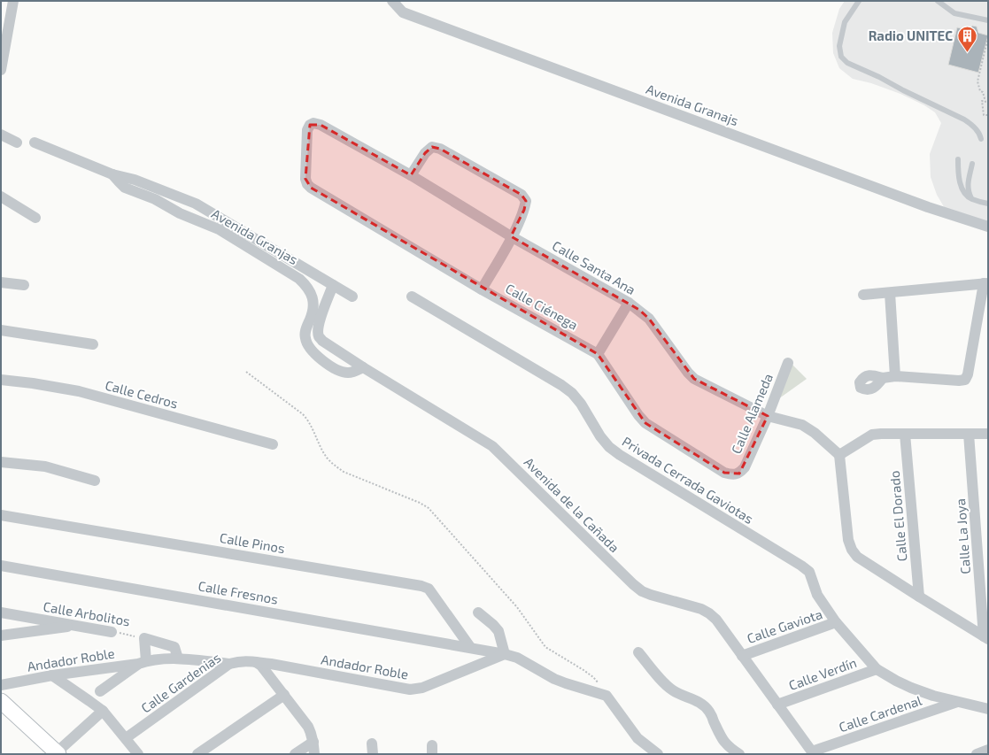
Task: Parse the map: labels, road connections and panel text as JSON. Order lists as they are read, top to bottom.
{
  "streets": {
    "street": [
      "Avenida Granajs",
      "Avenida Granjas",
      "Calle Santa Ana",
      "Calle Ciénega",
      "Calle Cedros",
      "Calle Alameda",
      "Privada Cerrada Gaviotas",
      "Avenida de la Cañada",
      "Calle El Dorado",
      "Calle La Joya",
      "Calle Pinos",
      "Calle Fresnos",
      "Calle Arbolitos",
      "Calle Gaviota",
      "Andador Roble",
      "Calle Verdín",
      "Calle Gardenias",
      "Calle Cardenal"
    ]
  },
  "crossings": [
    ["Avenida Granjas", "Avenida de la Cañada"],
    ["Calle Santa Ana", "Calle Ciénega"],
    ["Calle Santa Ana", "Calle Alameda"],
    ["Calle Ciénega", "Calle Alameda"],
    ["Privada Cerrada Gaviotas", "Calle Gaviota"],
    ["Privada Cerrada Gaviotas", "Calle Verdín"],
    ["Privada Cerrada Gaviotas", "Calle Cardenal"],
    ["Avenida de la Cañada", "Calle Gaviota"],
    ["Avenida de la Cañada", "Calle Verdín"],
    ["Avenida de la Cañada", "Calle Cardenal"],
    ["Calle Pinos", "Calle Fresnos"],
    ["Calle Fresnos", "Andador Roble"],
    ["Calle Arbolitos", "Andador Roble"],
    ["Andador Roble", "Calle Gardenias"]
  ],
  "places": {
    "building": ["Radio UNITEC"]
  }
}
